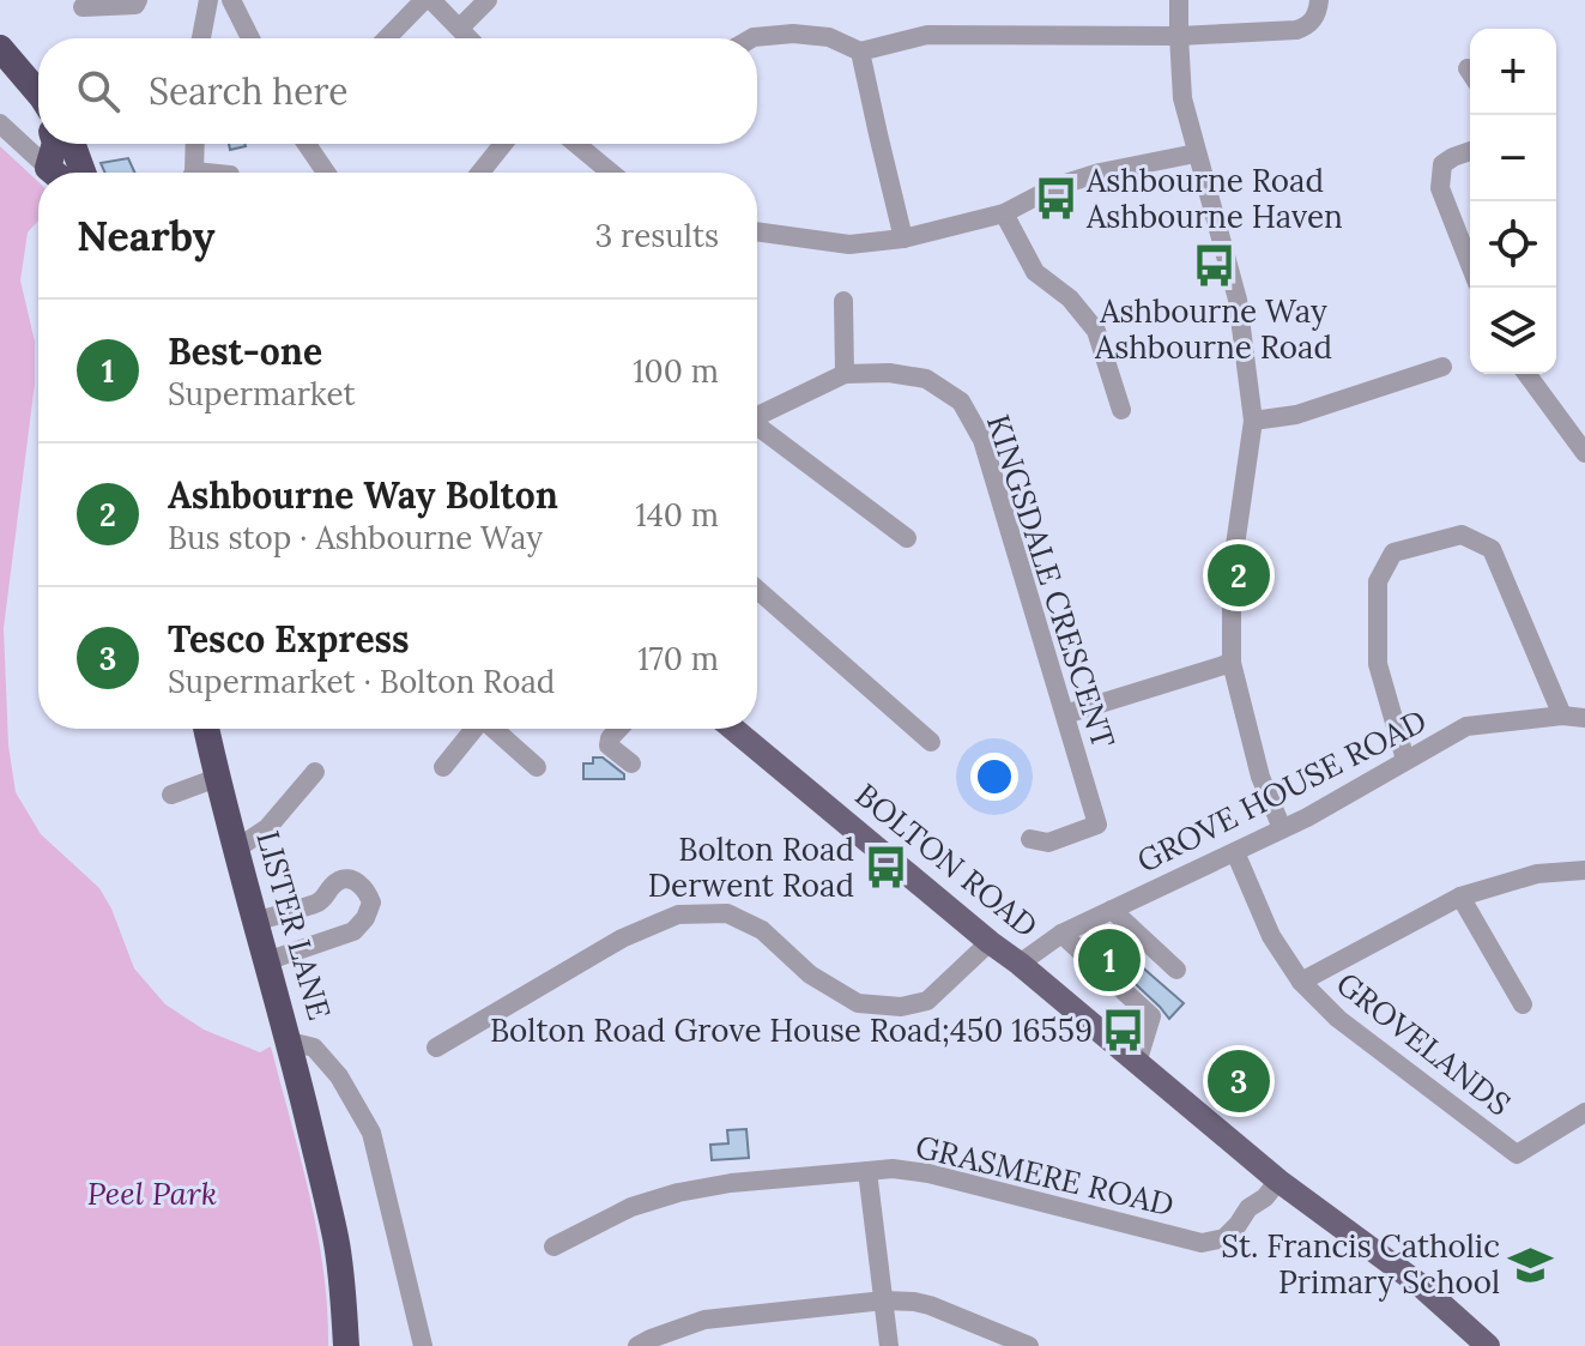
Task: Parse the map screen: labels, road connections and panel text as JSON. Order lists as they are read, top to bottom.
{
  "streets": {
    "highway": ["LISTER LANE"],
    "main road": ["BOLTON ROAD"],
    "street": [
      "KINGSDALE CRESCENT",
      "GROVE HOUSE ROAD",
      "GROVELANDS",
      "GRASMERE ROAD"
    ]
  },
  "crossings": [
    ["GROVE HOUSE ROAD", "BOLTON ROAD"],
    ["GROVE HOUSE ROAD", "GROVELANDS"],
    ["BOLTON ROAD", "GRASMERE ROAD"]
  ],
  "parks": ["Peel Park"],
  "places": {
    "bus stop": [
      "Ashbourne Road Ashbourne Haven",
      "Ashbourne Way Ashbourne Road",
      "Bolton Road Derwent Road",
      "Bolton Road Grove House Road;450 16559"
    ],
    "school or university": ["St. Francis Catholic Primary School"]
  },
  "page": {
    "map_buttons": ["+", "−"],
    "search": "Search here",
    "heading": ["Nearby", "3 results"],
    "list": [
      {
        "mark": "1",
        "name": "Best-one",
        "note": "Supermarket",
        "value": "100 m"
      },
      {
        "mark": "2",
        "name": "Ashbourne Way Bolton",
        "note": "Bus stop · Ashbourne Way",
        "value": "140 m"
      },
      {
        "mark": "3",
        "name": "Tesco Express",
        "note": "Supermarket · Bolton Road",
        "value": "170 m"
      }
    ],
    "pins": ["2", "1", "3"]
  }
}
